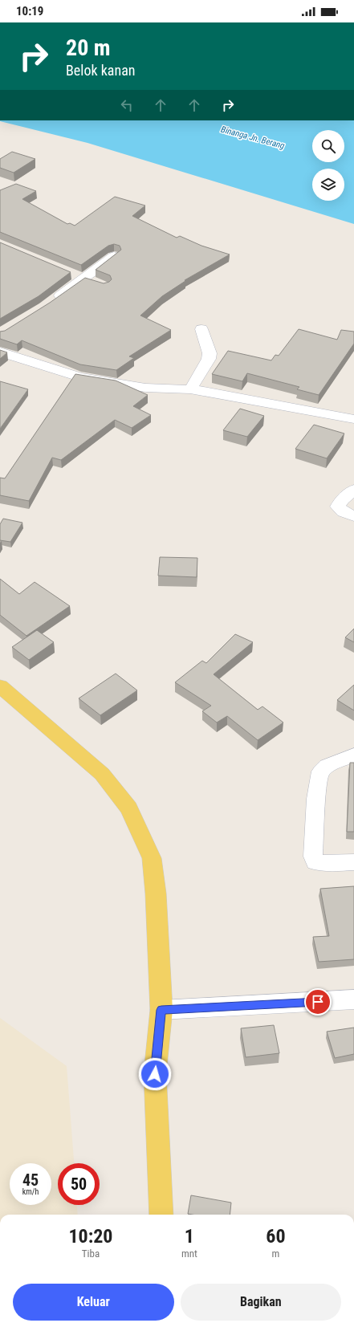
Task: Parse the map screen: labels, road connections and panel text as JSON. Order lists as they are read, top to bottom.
{
  "water": ["Binanga Jn. Berang"],
  "page": {
    "status": "10:19",
    "turn": ["20 m", "Belok kanan"],
    "speed": "45 km/h",
    "limit": "50",
    "eta": [
      "10:20",
      "Tiba",
      "1",
      "mnt",
      "60",
      "m"
    ],
    "buttons": ["Keluar", "Bagikan"]
  }
}
